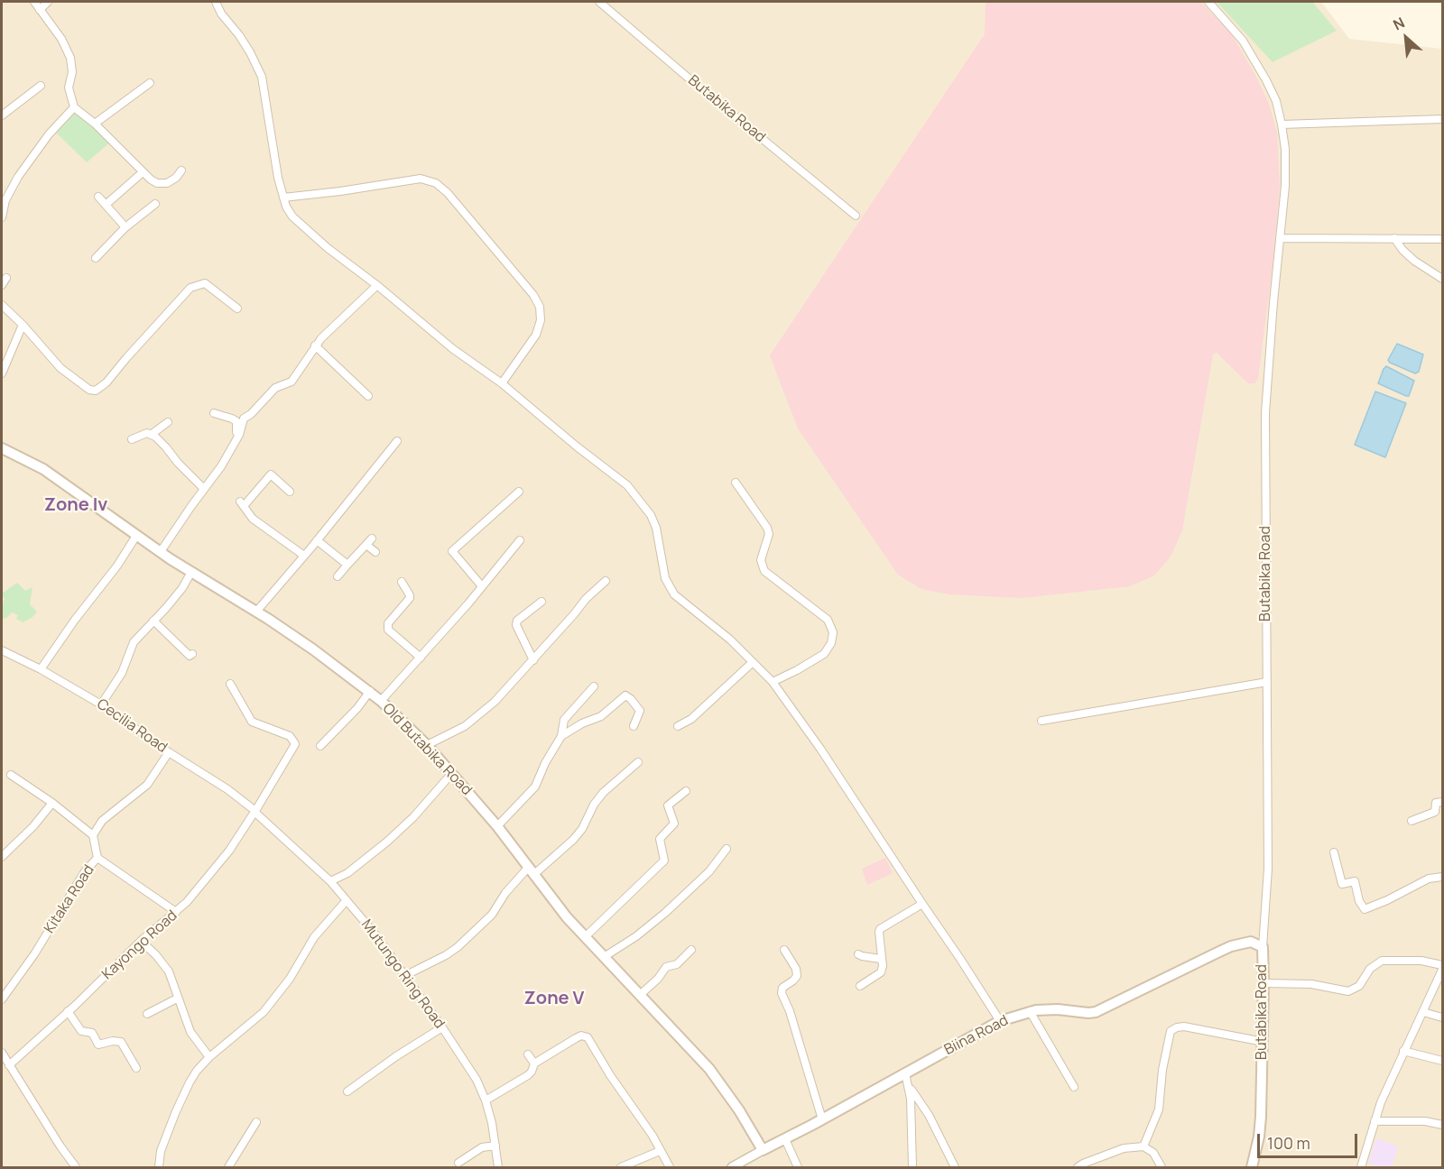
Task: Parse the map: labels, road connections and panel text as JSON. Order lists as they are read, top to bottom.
{
  "streets": {
    "main road": ["Butabika Road", "Old Butabika Road", "Biina Road"],
    "street": [
      "Cecilia Road",
      "Kitaka Road",
      "Kayongo Road",
      "Mutungo Ring Road"
    ]
  },
  "crossings": [
    ["Butabika Road", "Biina Road"],
    ["Cecilia Road", "Kayongo Road"],
    ["Cecilia Road", "Mutungo Ring Road"],
    ["Old Butabika Road", "Biina Road"],
    ["Kayongo Road", "Mutungo Ring Road"]
  ],
  "districts": ["Zone Iv", "Zone V"],
  "scale_bar": "100 m",
  "north": "top left"
}
